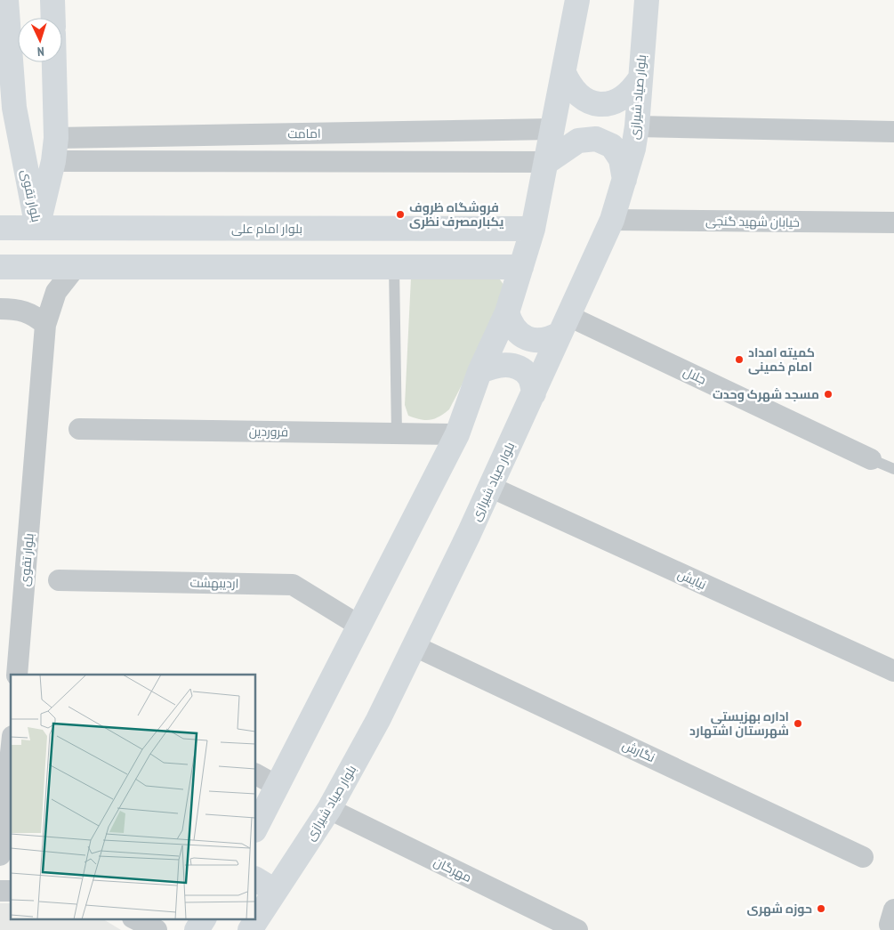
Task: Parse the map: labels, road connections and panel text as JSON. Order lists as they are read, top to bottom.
{
  "streets": {
    "street": [
      "بلوار صیاد شیرازی",
      "امامت",
      "بلوار تقوی",
      "خیابان شهید گنجی",
      "بلوار امام علی",
      "جلال",
      "فروردین",
      "نیایش",
      "اردیبهشت",
      "نگارش",
      "مهرگان"
    ]
  },
  "crossings": [
    ["بلوار صیاد شیرازی", "خیابان شهید گنجی"],
    ["بلوار صیاد شیرازی", "جلال"],
    ["بلوار صیاد شیرازی", "نیایش"],
    ["بلوار صیاد شیرازی", "نگارش"],
    ["بلوار صیاد شیرازی", "مهرگان"],
    ["امامت", "بلوار تقوی"],
    ["بلوار تقوی", "بلوار امام علی"]
  ],
  "places": [
    "فروشگاه ظروف یکبارمصرف نظری",
    "کمیته امداد امام خمینی",
    "مسجد شهرک وحدت",
    "اداره بهزیستی شهرستان اشتهارد",
    "حوزه شهری"
  ],
  "north": "bottom"
}
